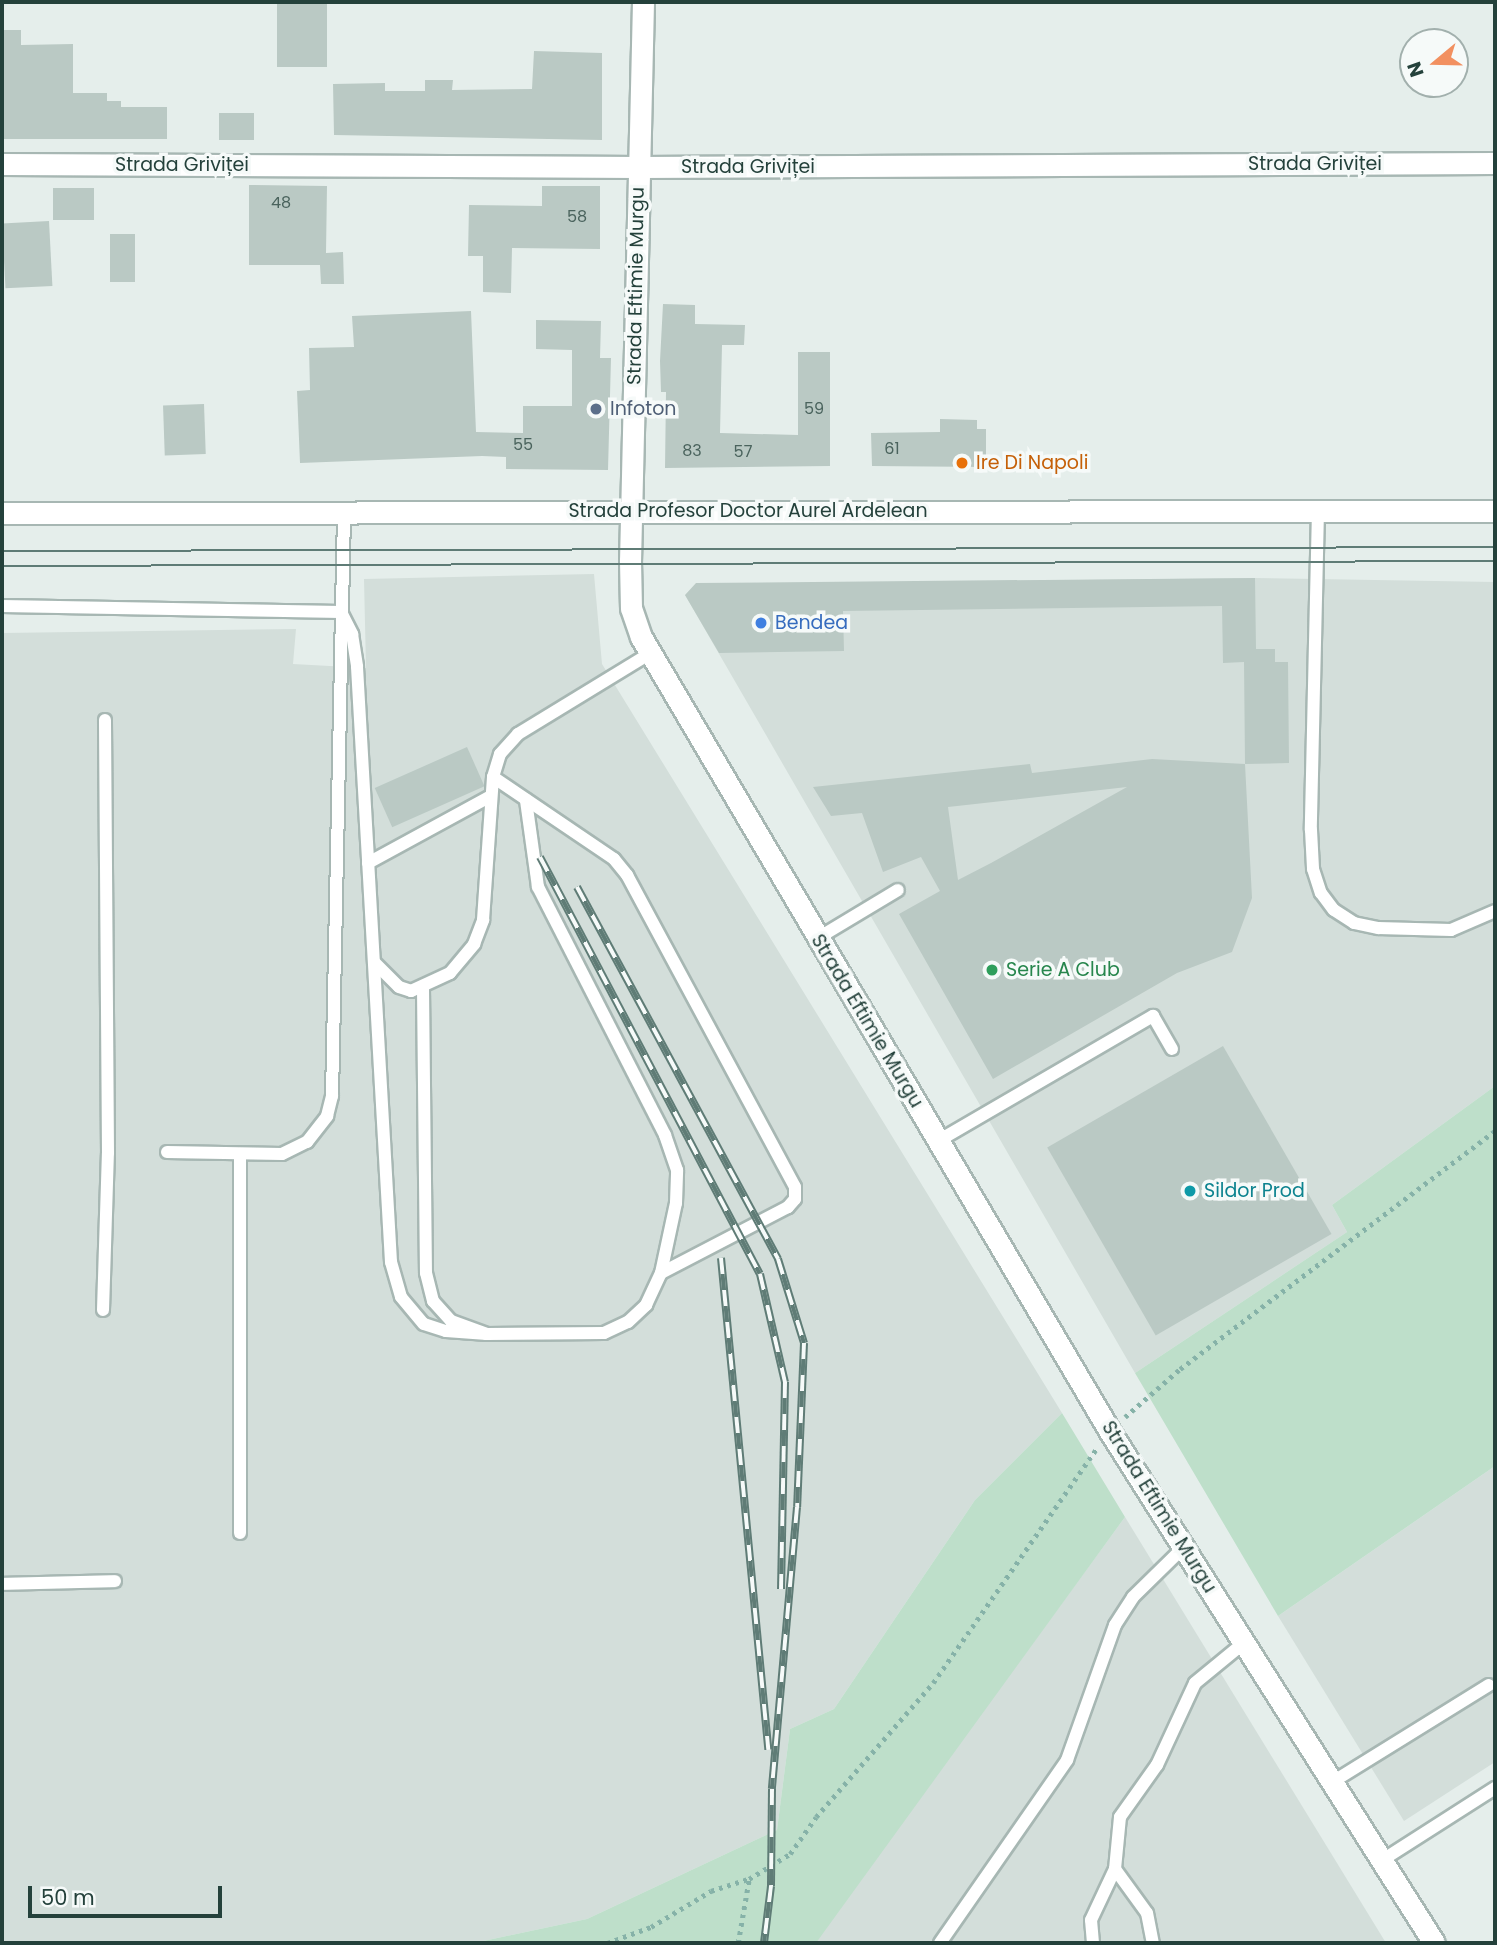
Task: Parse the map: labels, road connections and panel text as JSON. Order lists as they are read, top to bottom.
{
  "streets": {
    "street": ["Strada Griviței", "Strada Eftimie Murgu", "Strada Profesor Doctor Aurel Ardelean"]
  },
  "crossings": [
    ["Strada Griviței", "Strada Eftimie Murgu"],
    ["Strada Eftimie Murgu", "Strada Profesor Doctor Aurel Ardelean"]
  ],
  "places": [
    "Infoton",
    "Ire Di Napoli",
    "Bendea",
    "Serie A Club",
    "Sildor Prod"
  ],
  "house_numbers": [
    "48",
    "58",
    "59",
    "55",
    "61",
    "83",
    "57"
  ],
  "scale_bar": "50 m",
  "north": "left"
}
